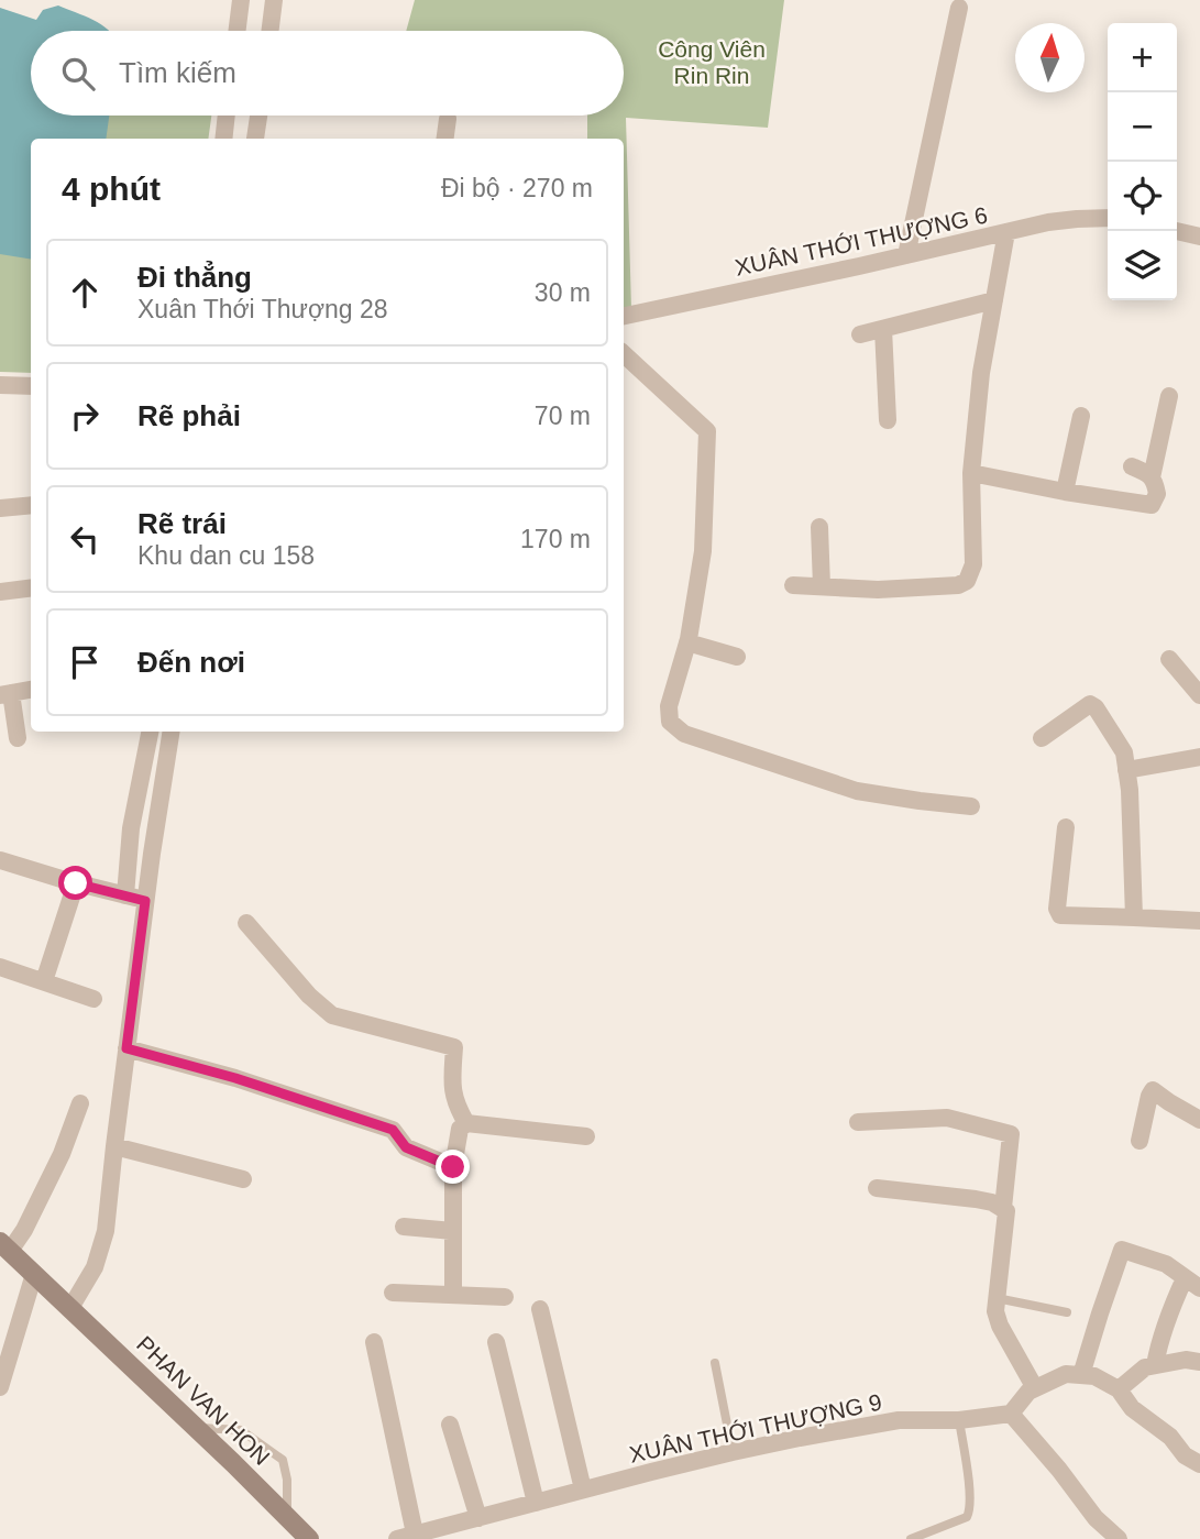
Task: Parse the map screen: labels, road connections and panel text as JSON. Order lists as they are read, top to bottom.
{
  "streets": {
    "main road": ["PHAN VAN HON"],
    "street": ["XUÂN THỚI THƯỢNG 6", "XUÂN THỚI THƯỢNG 9"]
  },
  "parks": ["Công Viên Rin Rin"],
  "north": "top",
  "page": {
    "map_buttons": ["+", "−"],
    "search": "Tìm kiếm",
    "heading": ["4 phút", "Đi bộ · 270 m"],
    "list": [
      ["Đi thẳng", "Xuân Thới Thượng 28", "30 m"],
      ["Rẽ phải", "70 m"],
      ["Rẽ trái", "Khu dan cu 158", "170 m"],
      "Đến nơi"
    ]
  }
}
